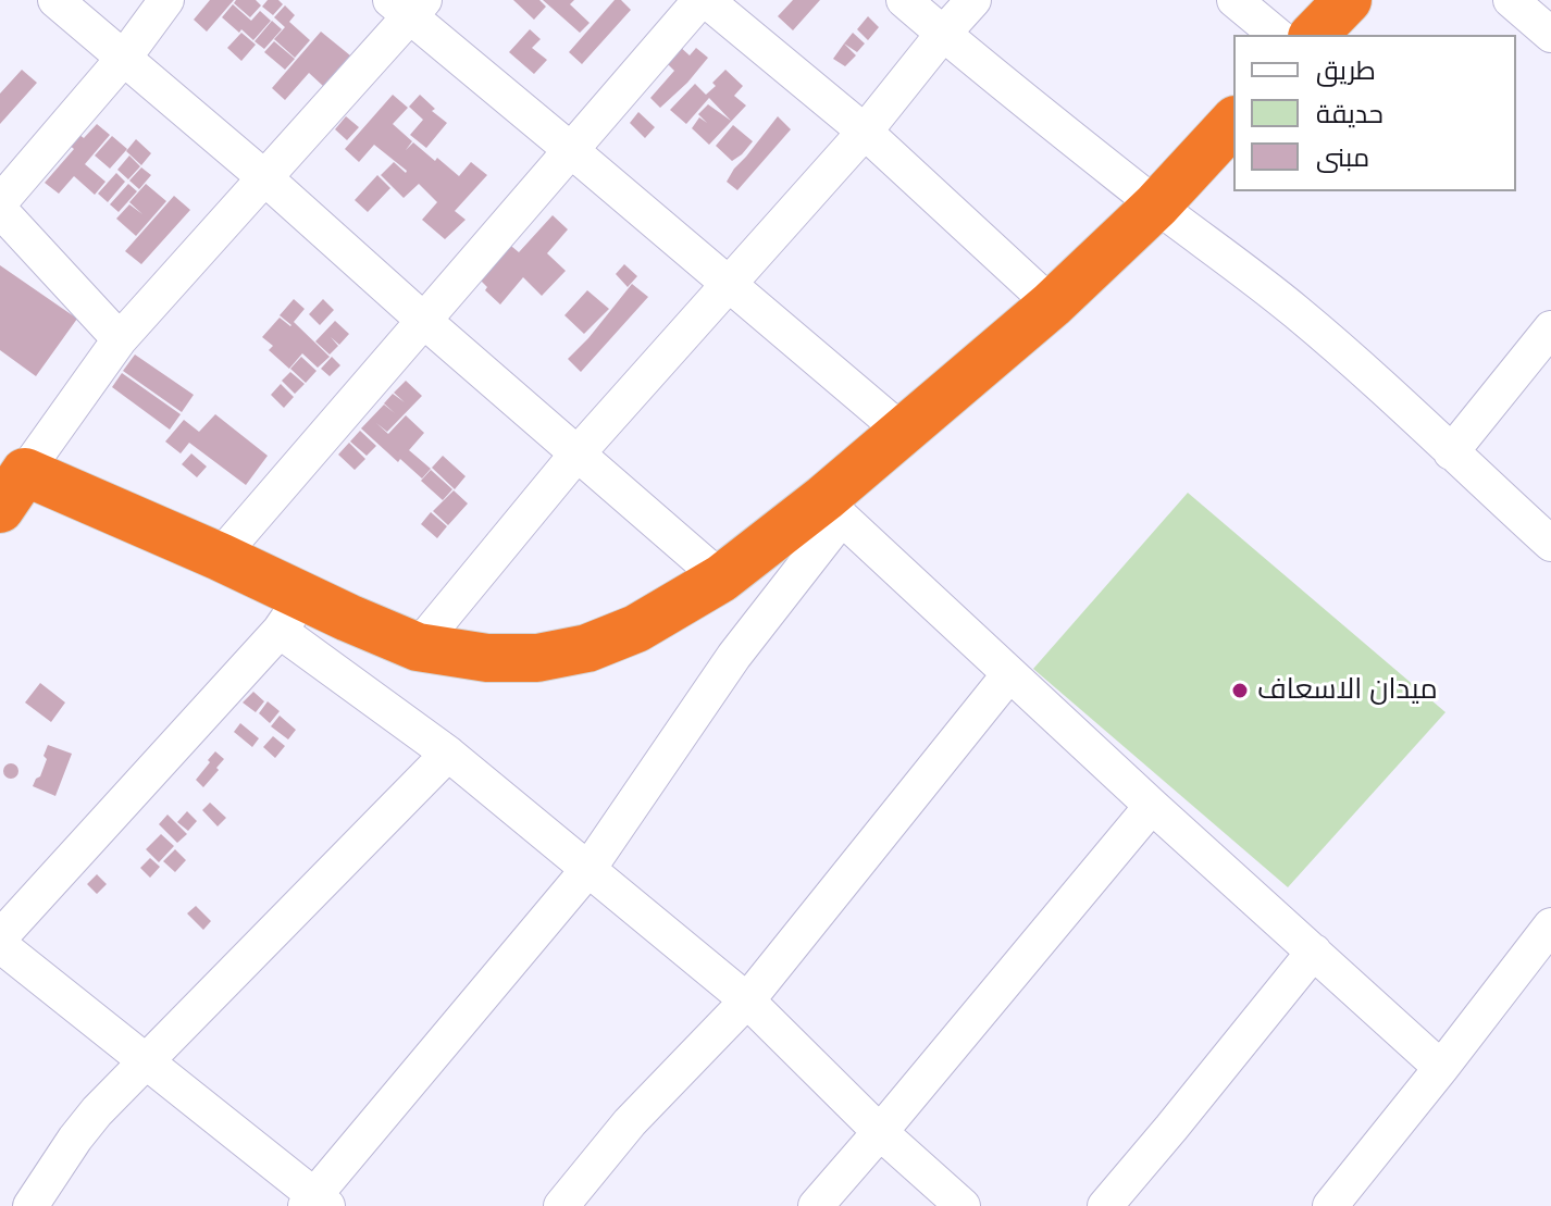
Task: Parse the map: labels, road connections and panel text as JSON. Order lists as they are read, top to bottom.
{
  "places": ["ميدان الاسعاف"],
  "legend": ["طريق", "حديقة", "مبنى"]
}
